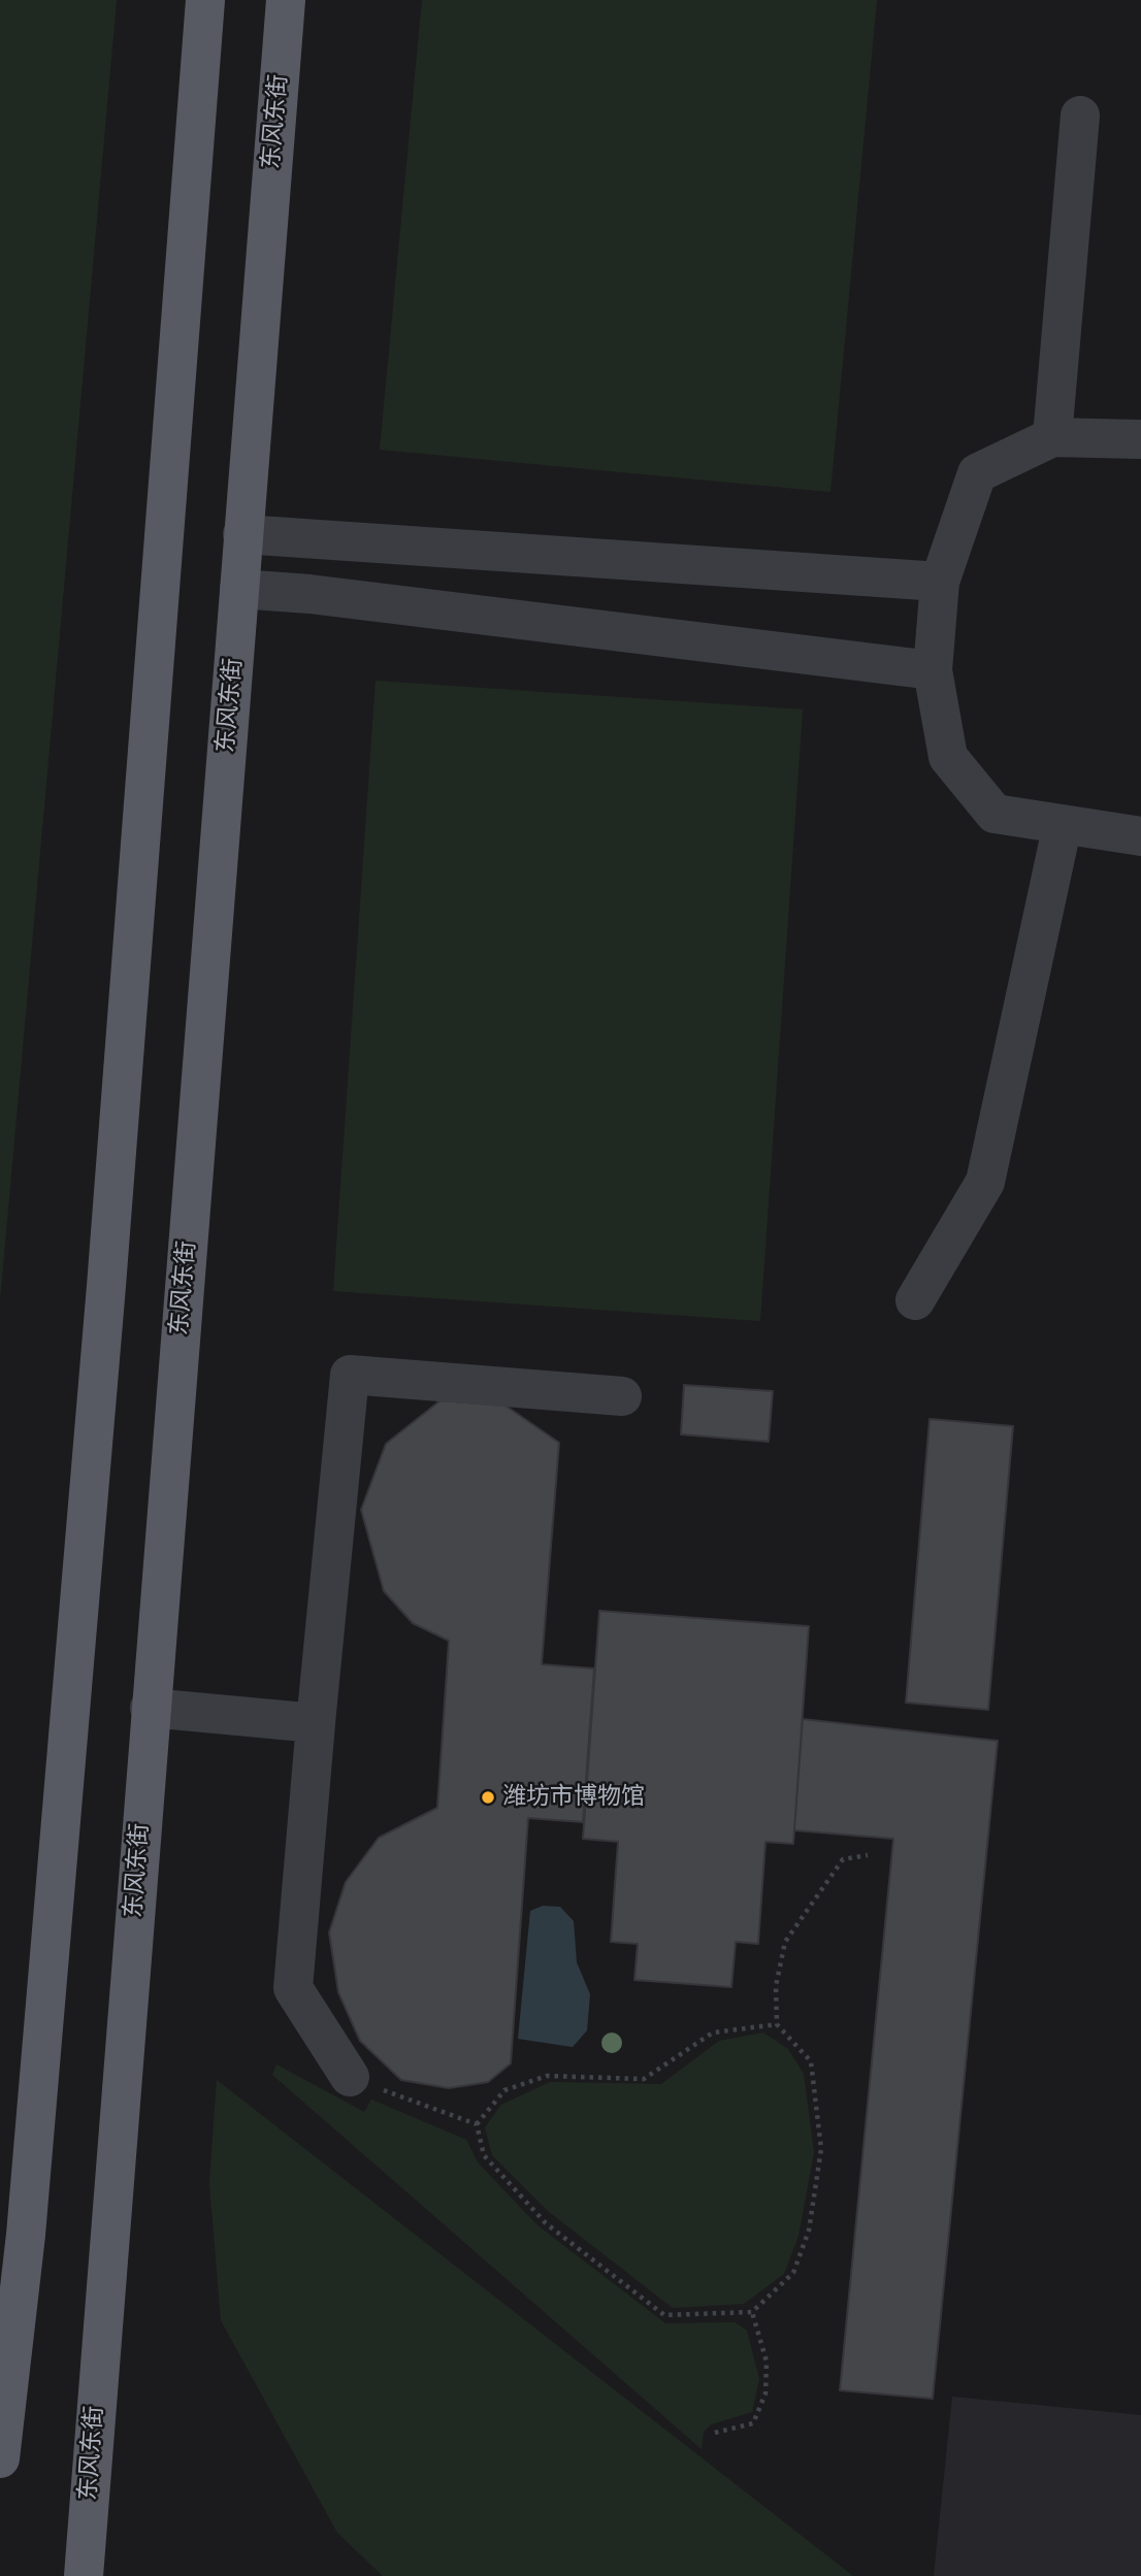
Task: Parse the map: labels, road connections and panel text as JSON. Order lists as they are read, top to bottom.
{
  "streets": {
    "main road": ["东风东街"]
  },
  "places": ["潍坊市博物馆"]
}
